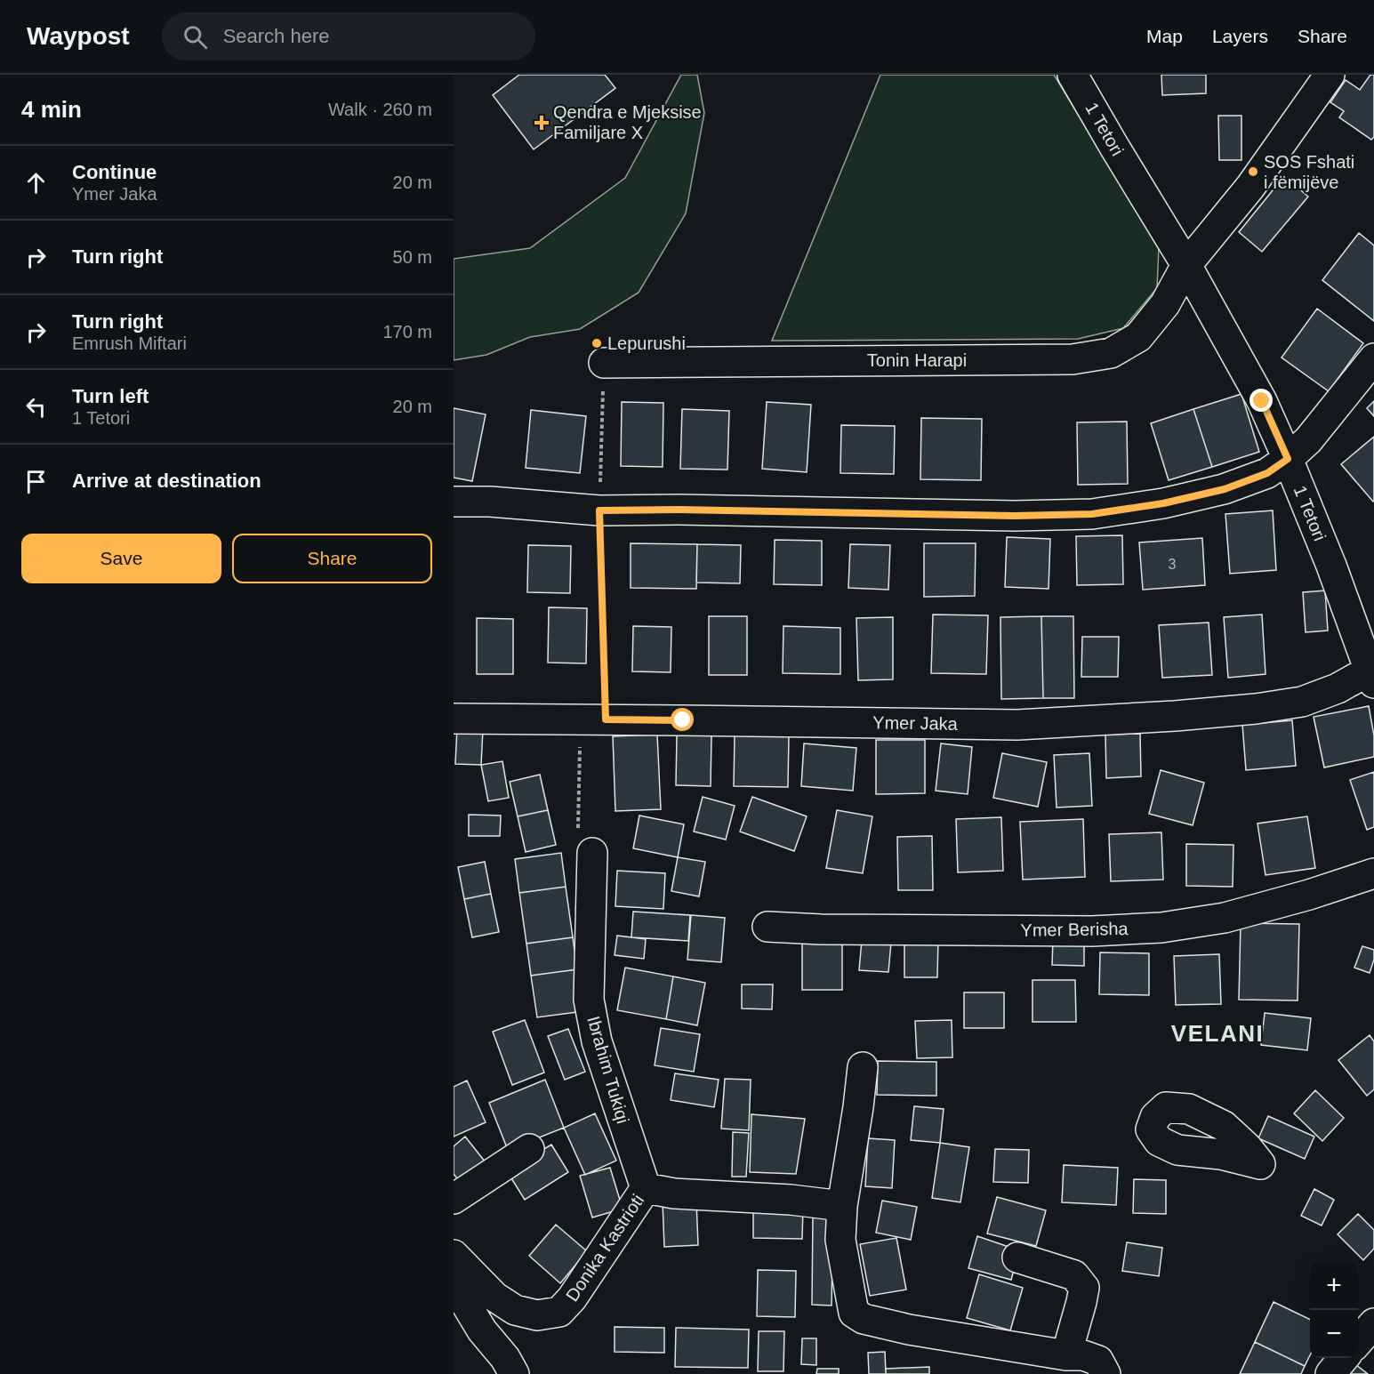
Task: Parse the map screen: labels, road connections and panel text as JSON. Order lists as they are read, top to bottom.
{
  "streets": {
    "street": [
      "1 Tetori",
      "Tonin Harapi",
      "Ymer Jaka",
      "Ymer Berisha",
      "Ibrahim Tukiqi",
      "Donika Kastrioti"
    ]
  },
  "crossings": [
    ["1 Tetori", "Tonin Harapi"],
    ["1 Tetori", "Ymer Jaka"],
    ["Ibrahim Tukiqi", "Donika Kastrioti"]
  ],
  "districts": ["VELANI"],
  "places": {
    "health": ["Qendra e Mjeksise Familjare X"],
    "other": ["SOS Fshati i fëmijëve", "Lepurushi"]
  },
  "house_numbers": ["3"],
  "page": {
    "header": "Waypost",
    "search": "Search here",
    "nav": ["Map", "Layers", "Share"],
    "heading": ["4 min", "Walk · 260 m"],
    "list": [
      ["Continue", "Ymer Jaka", "20 m"],
      ["Turn right", "50 m"],
      ["Turn right", "Emrush Miftari", "170 m"],
      ["Turn left", "1 Tetori", "20 m"],
      "Arrive at destination"
    ],
    "buttons": ["Save", "Share"],
    "map_buttons": ["+", "−"]
  }
}
